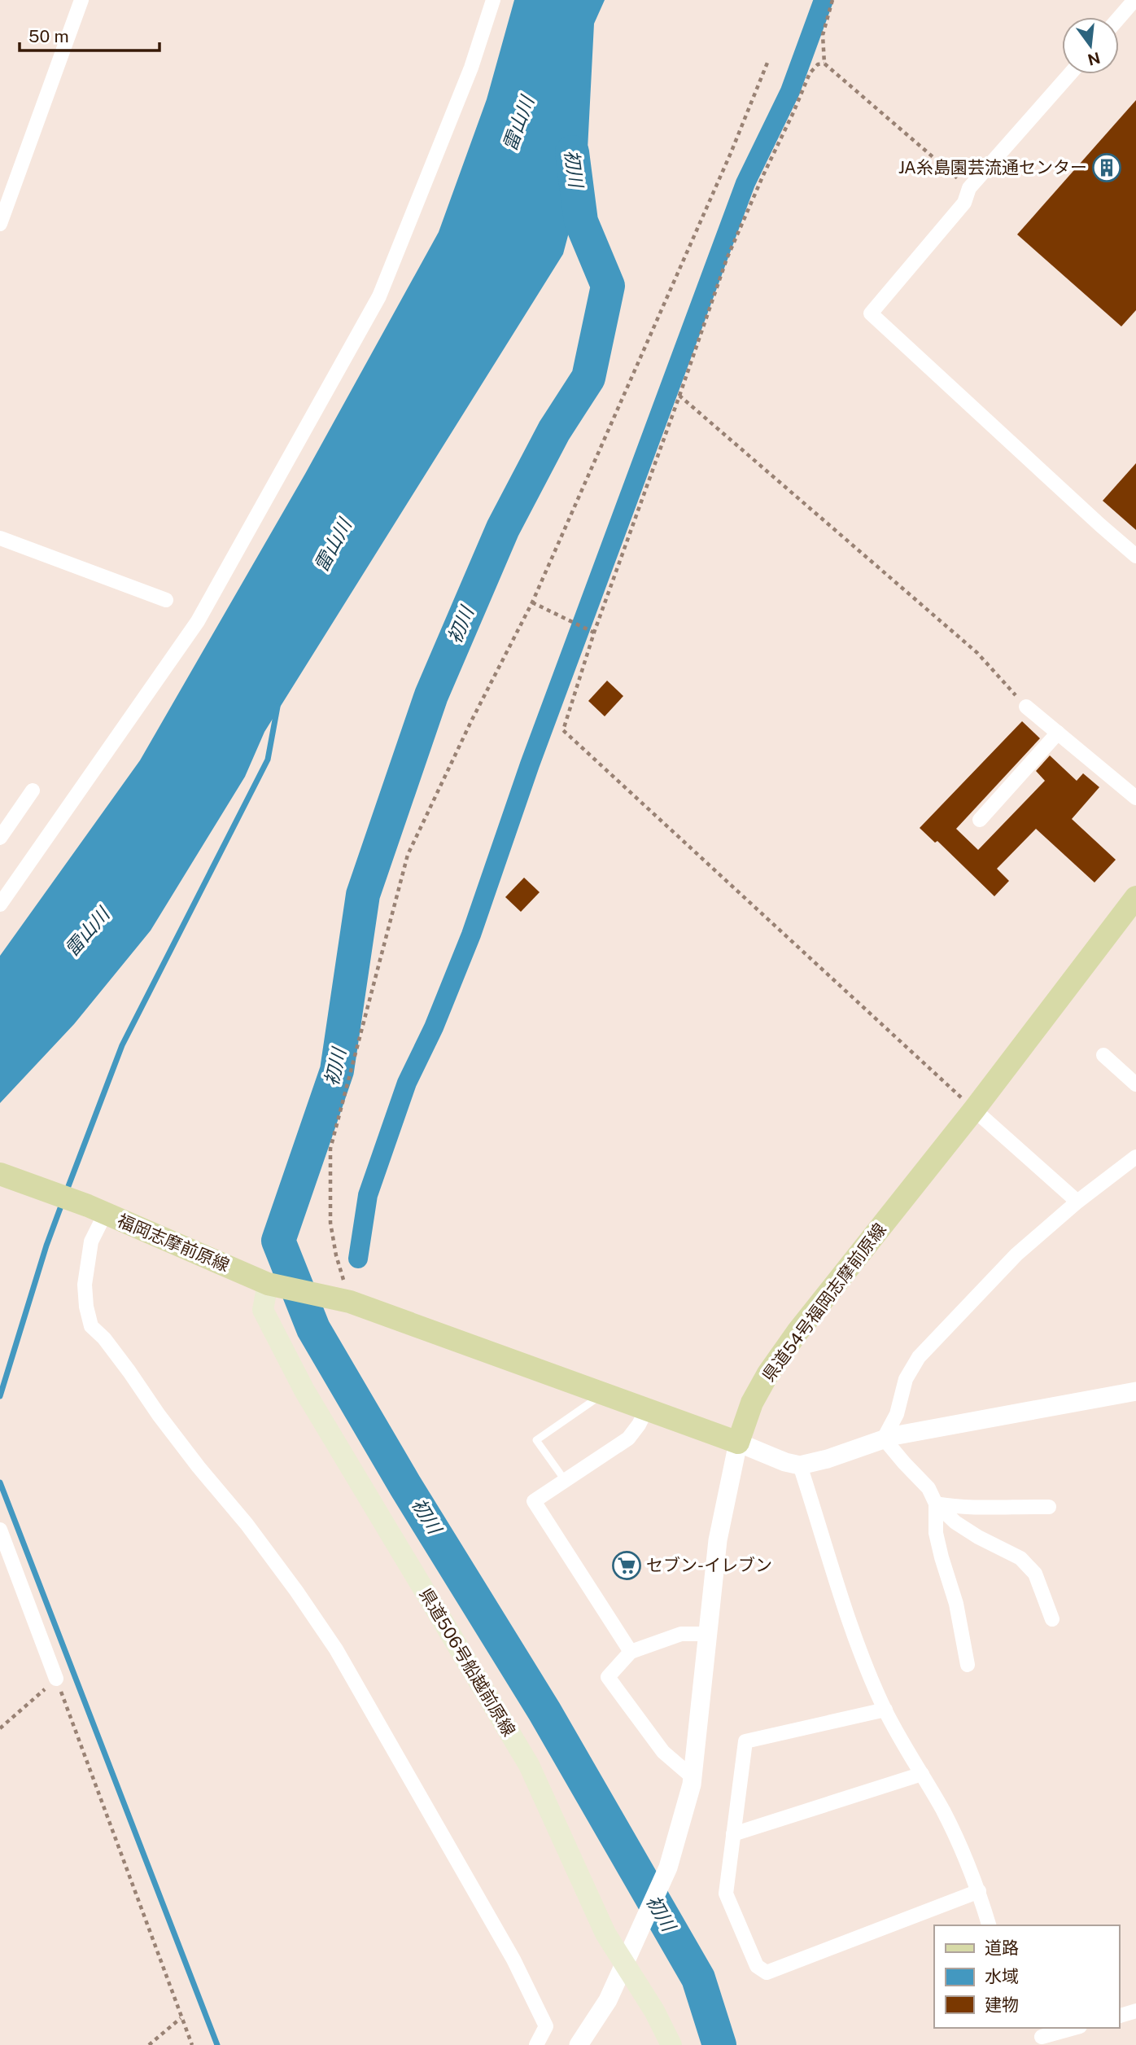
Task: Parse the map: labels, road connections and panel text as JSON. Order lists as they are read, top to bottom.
{
  "streets": {
    "main road": ["福岡志摩前原線", "県道54号福岡志摩前原線", "県道506号船越前原線"]
  },
  "crossings": [
    ["福岡志摩前原線", "県道506号船越前原線"]
  ],
  "water": ["雷山川", "初川"],
  "places": {
    "building": ["JA糸島園芸流通センター"],
    "supermarket": ["セブン-イレブン"]
  },
  "legend": ["道路", "水域", "建物"],
  "scale_bar": "50 m",
  "north": "bottom"
}
